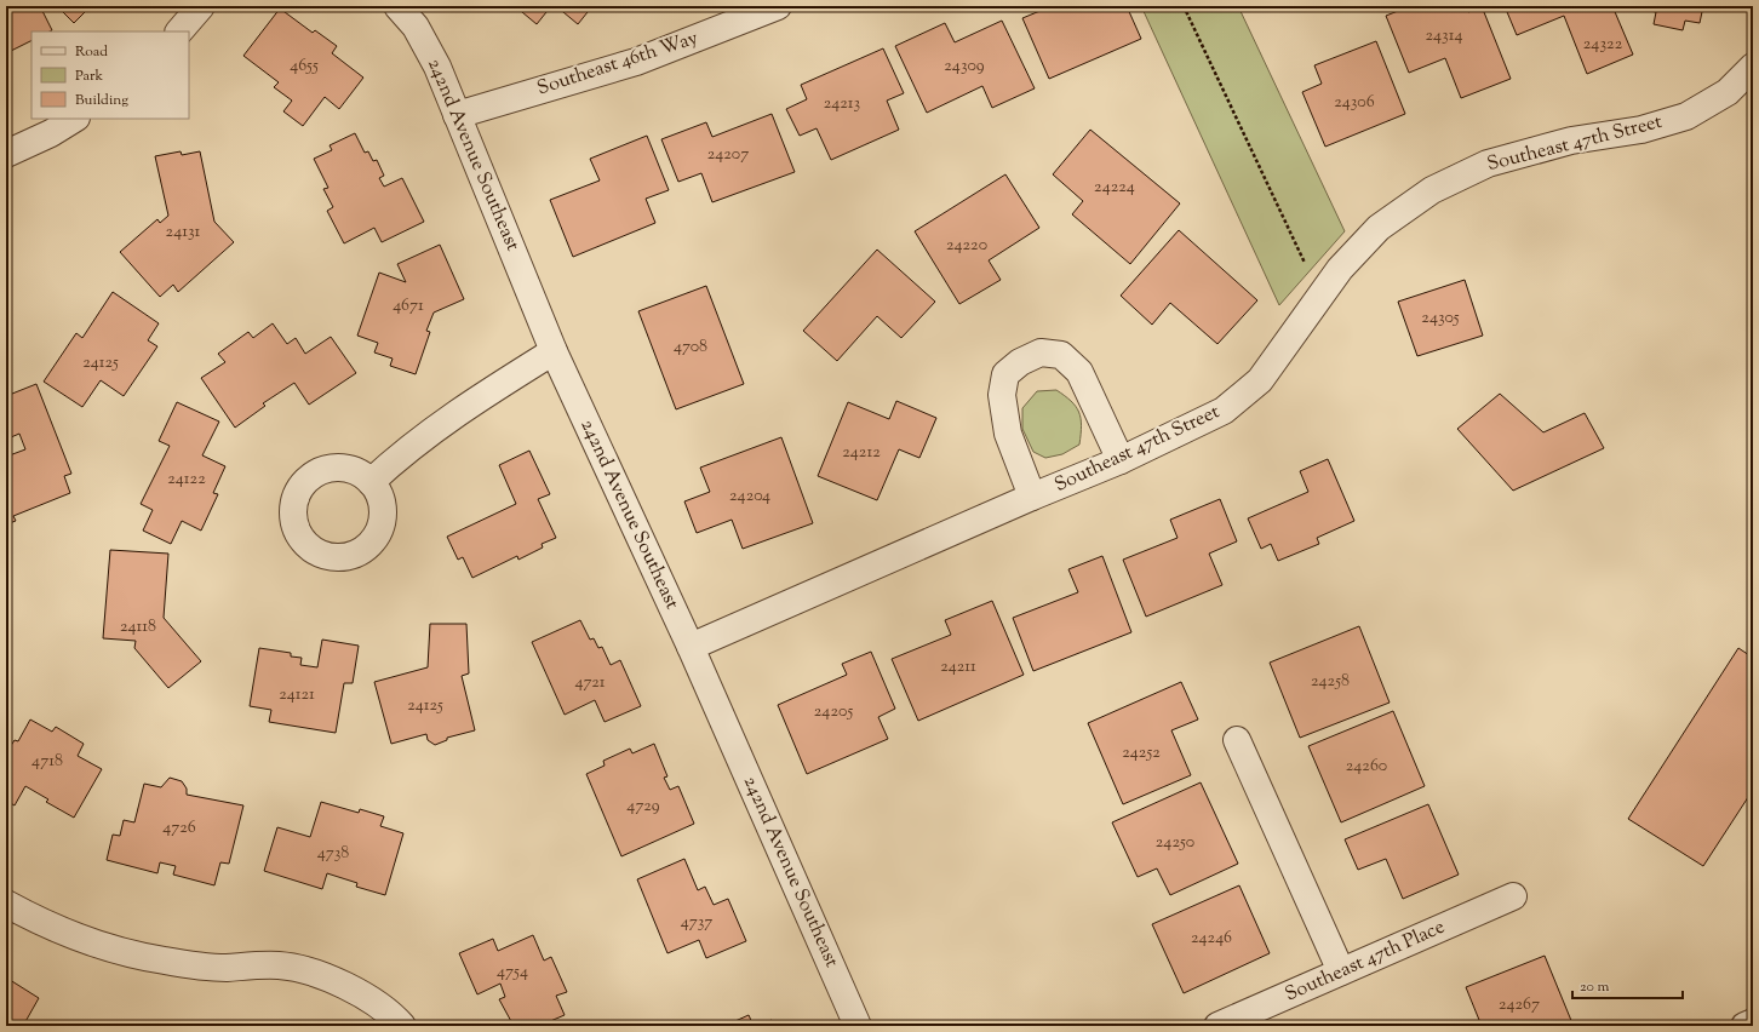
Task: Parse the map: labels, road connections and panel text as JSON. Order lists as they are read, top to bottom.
{
  "streets": {
    "street": [
      "Southeast 46th Way",
      "Southeast 47th Street",
      "242nd Avenue Southeast",
      "Southeast 47th Place"
    ]
  },
  "crossings": [
    ["Southeast 46th Way", "242nd Avenue Southeast"],
    ["Southeast 47th Street", "242nd Avenue Southeast"]
  ],
  "house_numbers": [
    "24314",
    "24322",
    "4655",
    "24309",
    "24306",
    "24213",
    "24207",
    "24224",
    "24131",
    "24220",
    "4671",
    "24305",
    "4708",
    "24125",
    "24212",
    "24122",
    "24204",
    "24118",
    "24211",
    "24258",
    "4721",
    "24121",
    "24125",
    "24205",
    "24252",
    "4718",
    "24260",
    "4729",
    "4726",
    "24250",
    "4738",
    "4737",
    "24246",
    "4754",
    "24267"
  ],
  "legend": ["Road", "Park", "Building"],
  "scale_bar": "20 m"
}
